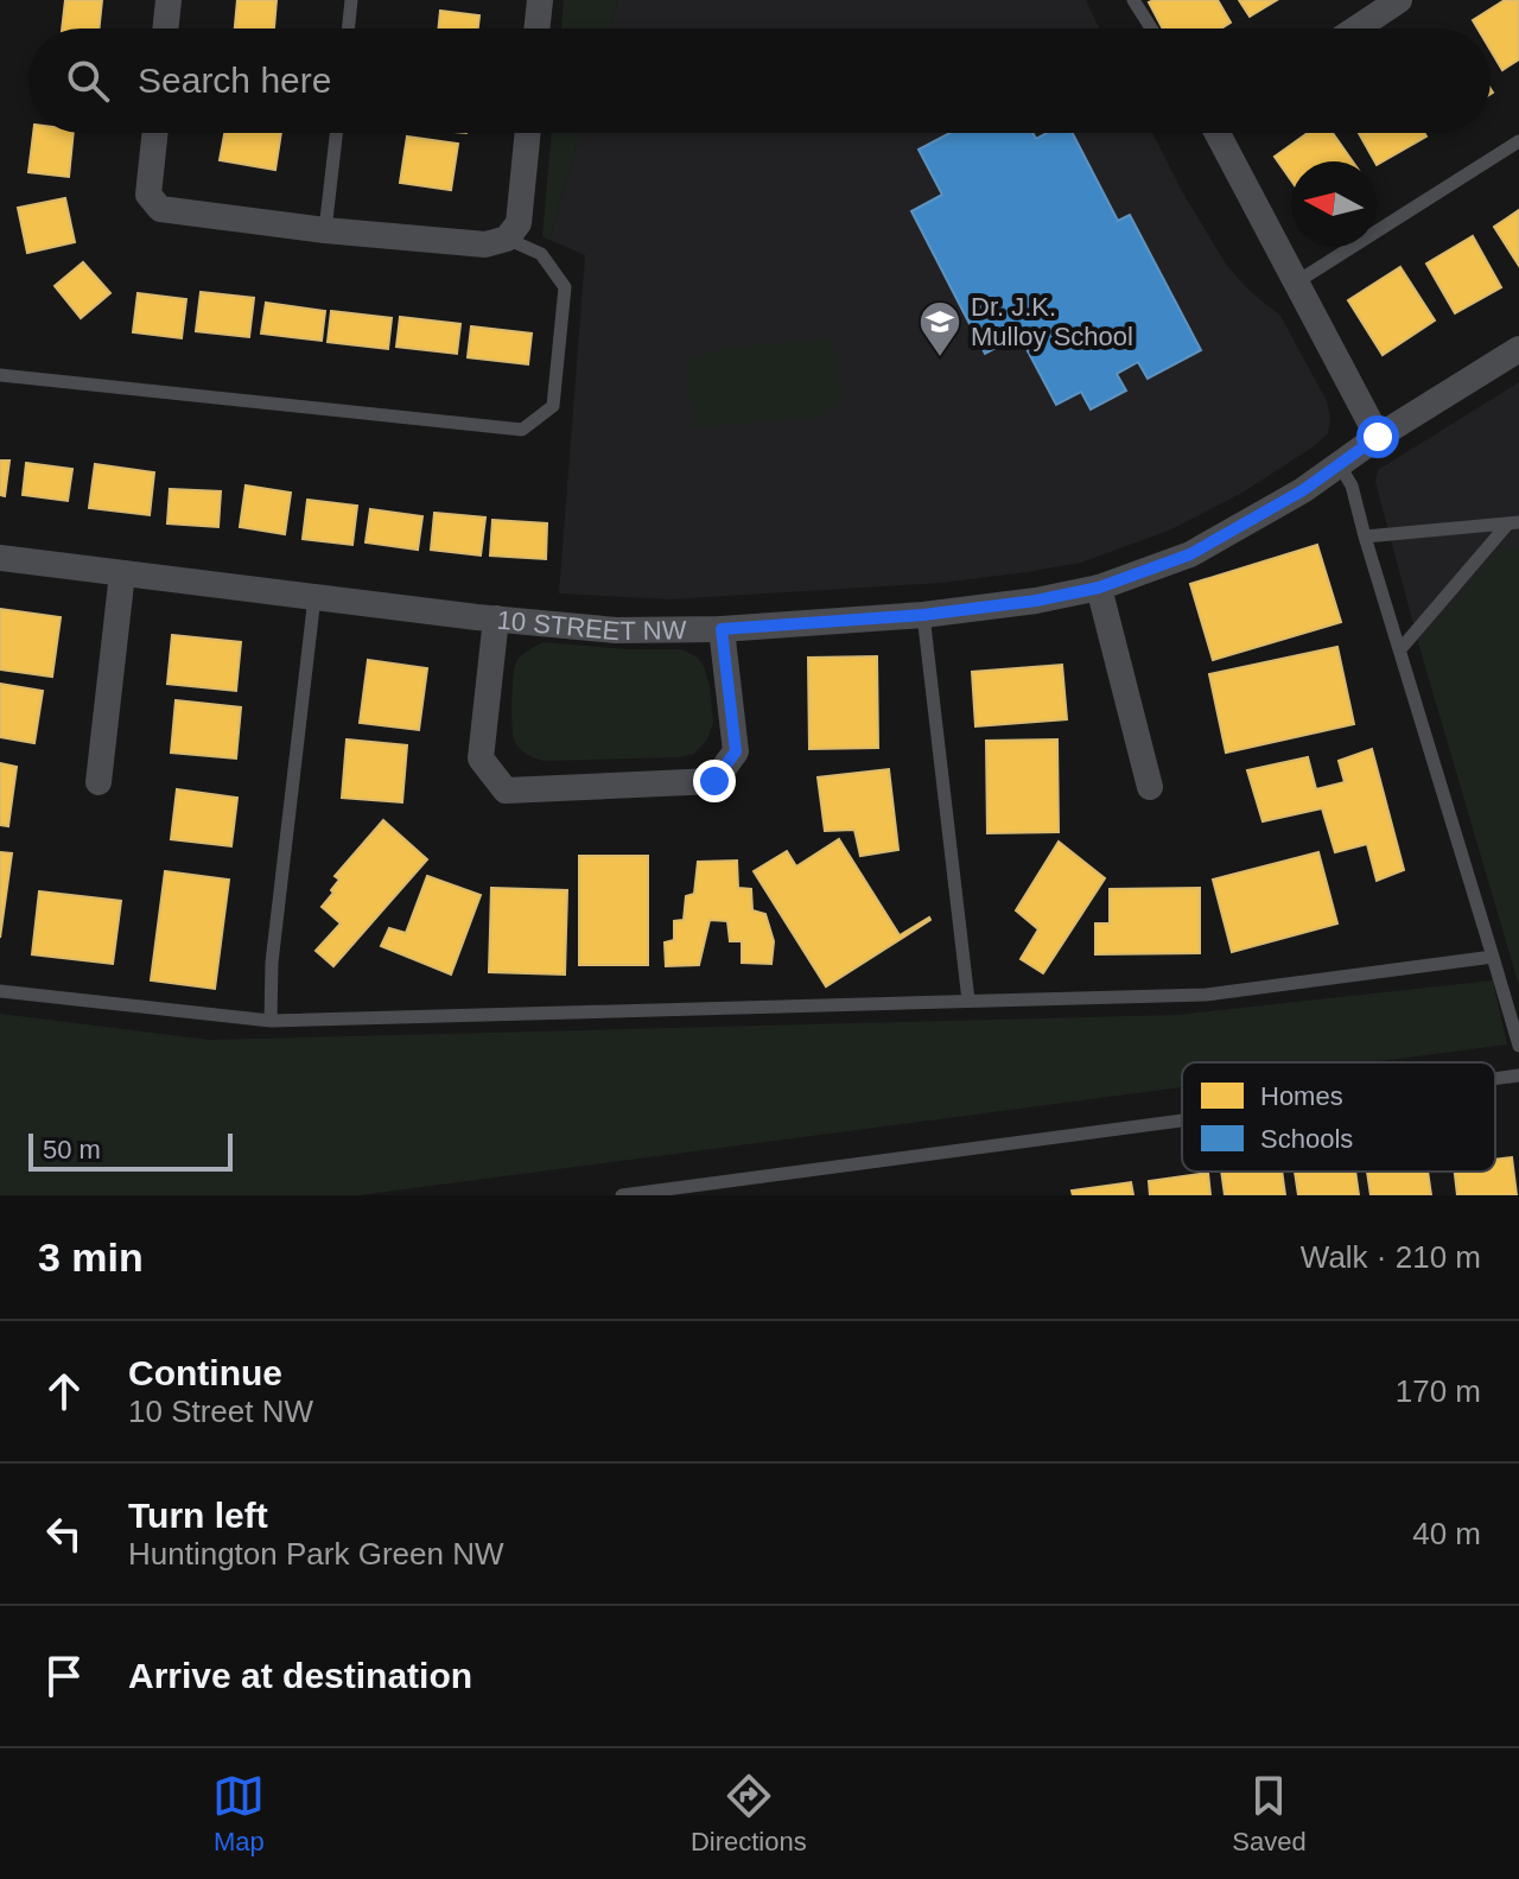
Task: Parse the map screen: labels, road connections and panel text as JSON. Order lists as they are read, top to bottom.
{
  "streets": {
    "street": ["10 STREET NW"]
  },
  "places": {
    "school or university": ["Dr. J.K. Mulloy School"]
  },
  "legend": ["Homes", "Schools"],
  "scale_bar": "50 m",
  "north": "left",
  "page": {
    "search": "Search here",
    "scale": "50 m",
    "heading": ["3 min", "Walk · 210 m"],
    "list": [
      ["Continue", "10 Street NW", "170 m"],
      ["Turn left", "Huntington Park Green NW", "40 m"],
      "Arrive at destination"
    ],
    "nav": ["Map", "Directions", "Saved"]
  }
}
